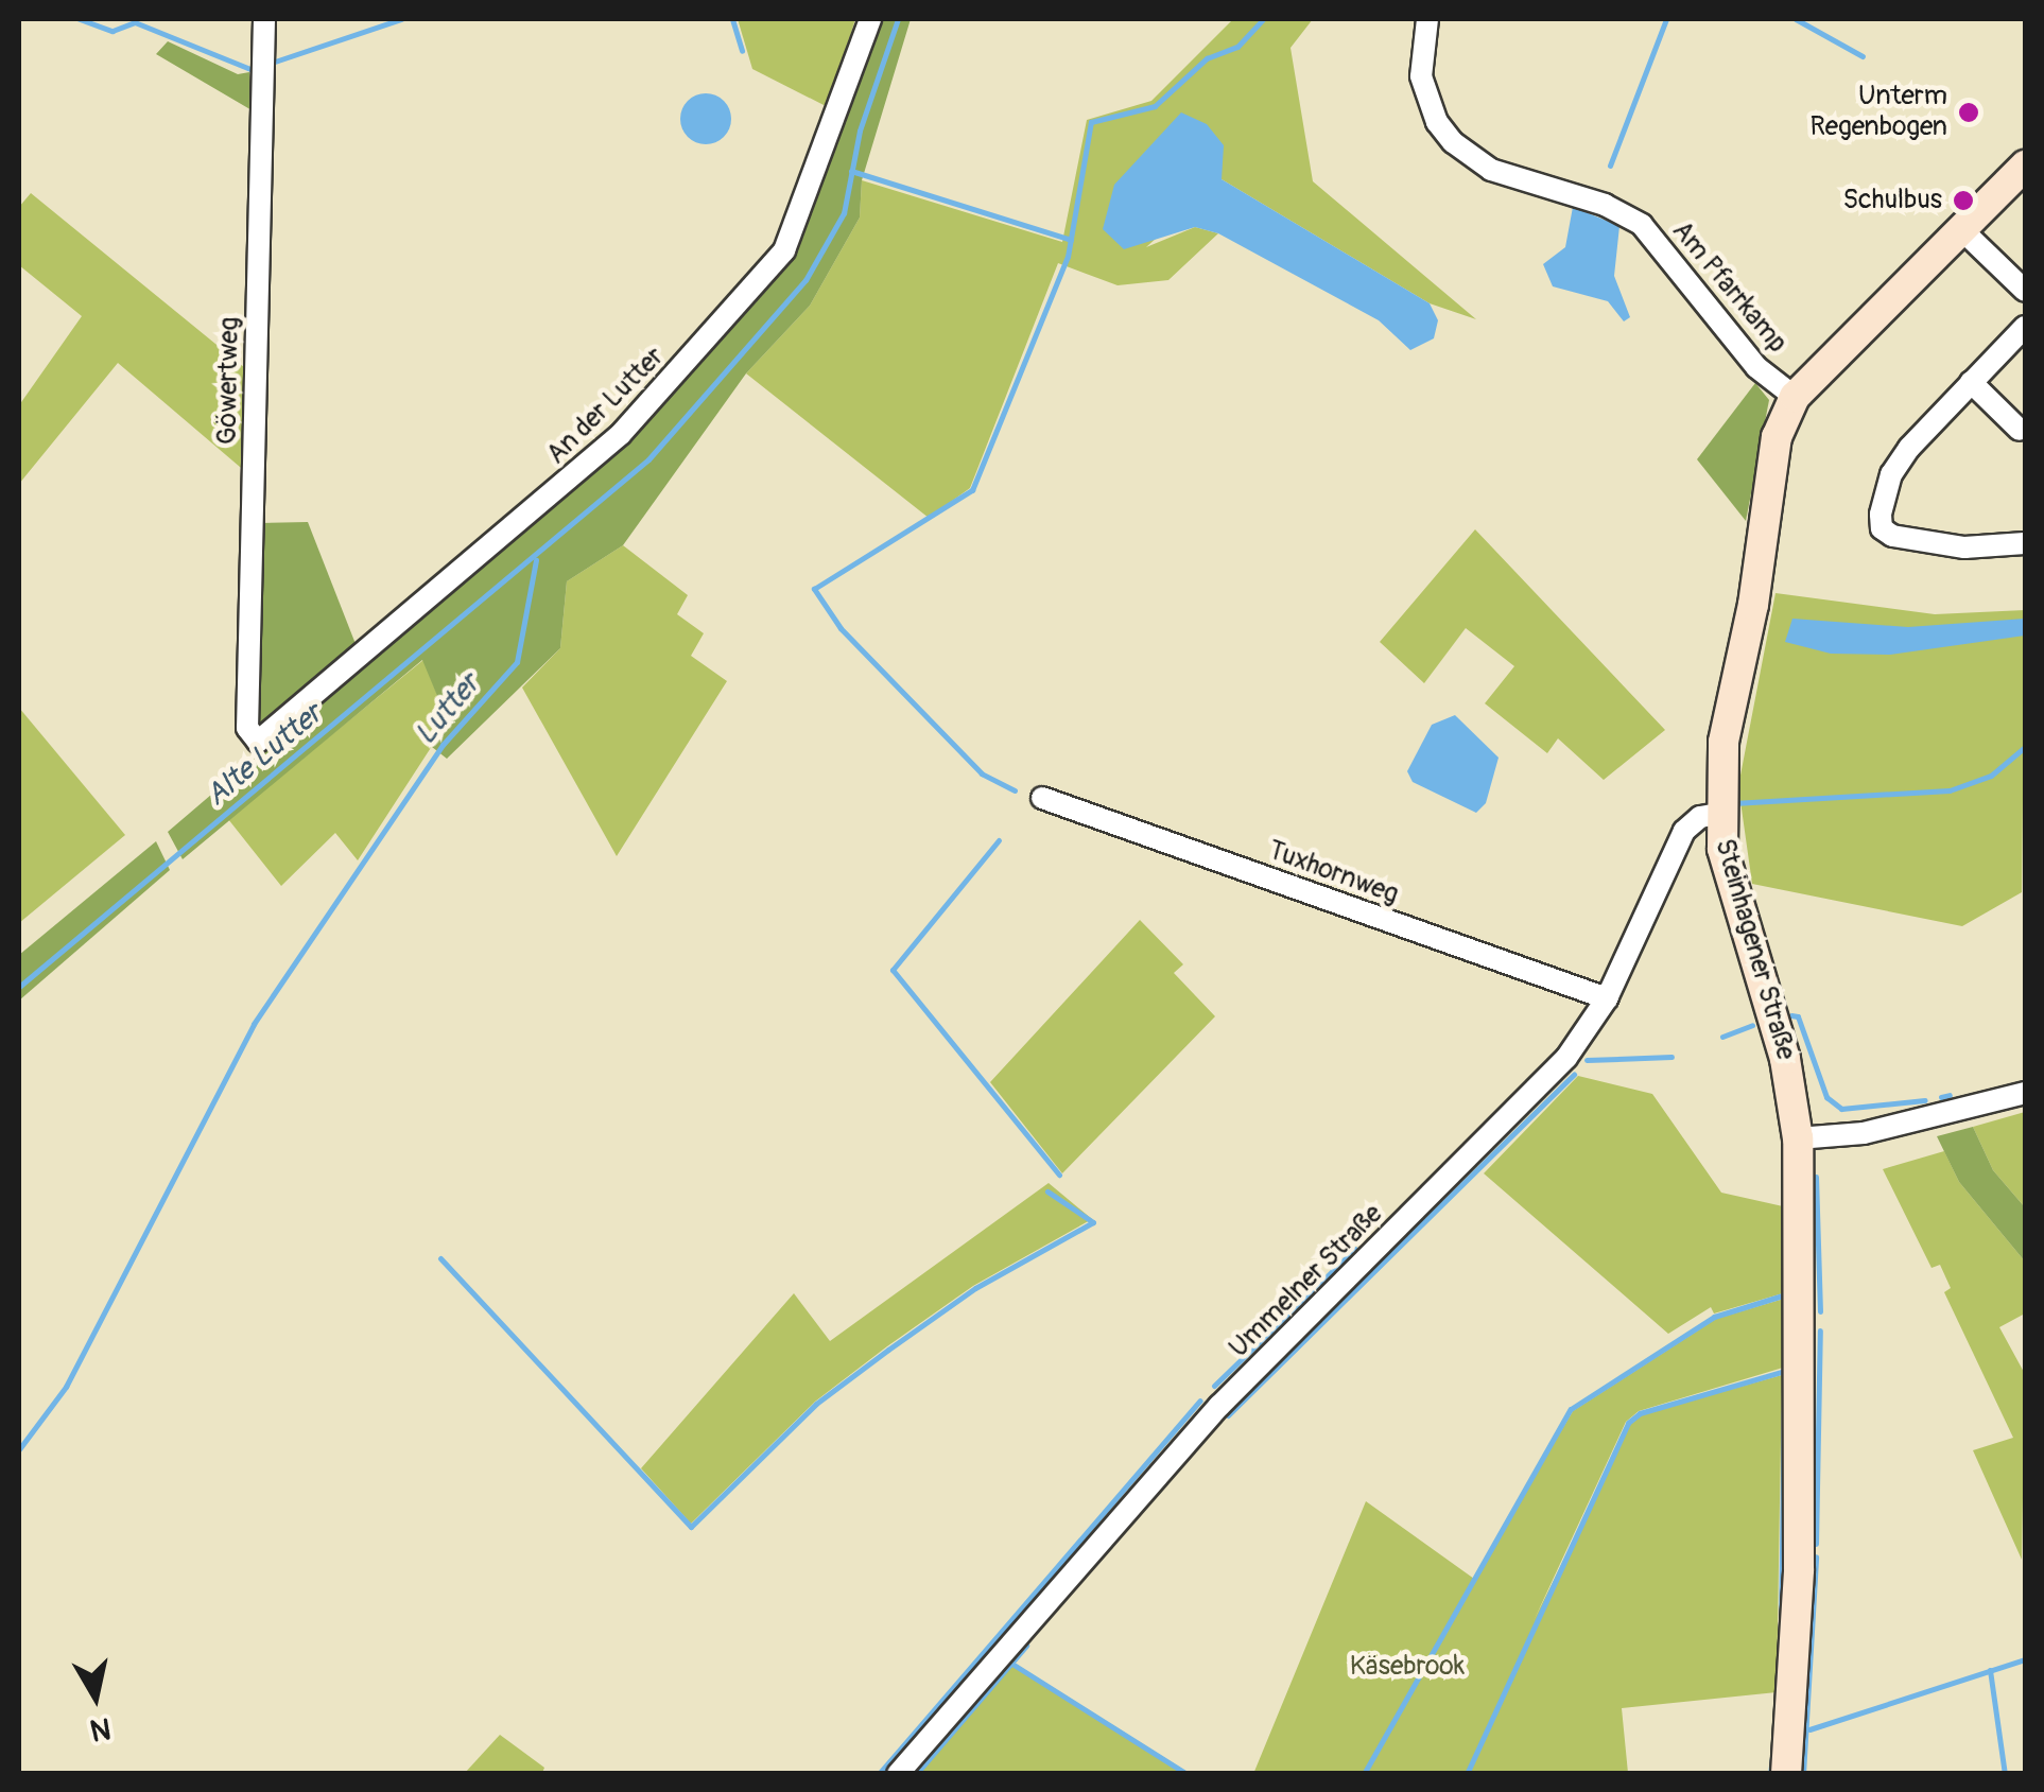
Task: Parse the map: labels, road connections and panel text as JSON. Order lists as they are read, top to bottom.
{
  "streets": {
    "street": [
      "Am Pfarrkamp",
      "Göwertweg",
      "An der Lutter",
      "Tuxhornweg",
      "Steinhagener Straße",
      "Ummelner Straße"
    ]
  },
  "crossings": [
    ["Am Pfarrkamp", "Steinhagener Straße"],
    ["Göwertweg", "An der Lutter"],
    ["Tuxhornweg", "Ummelner Straße"],
    ["Steinhagener Straße", "Ummelner Straße"]
  ],
  "water": ["Lutter", "Alte Lutter"],
  "parks": ["Käsebrook"],
  "places": ["Unterm Regenbogen", "Schulbus"],
  "north": "bottom"
}
